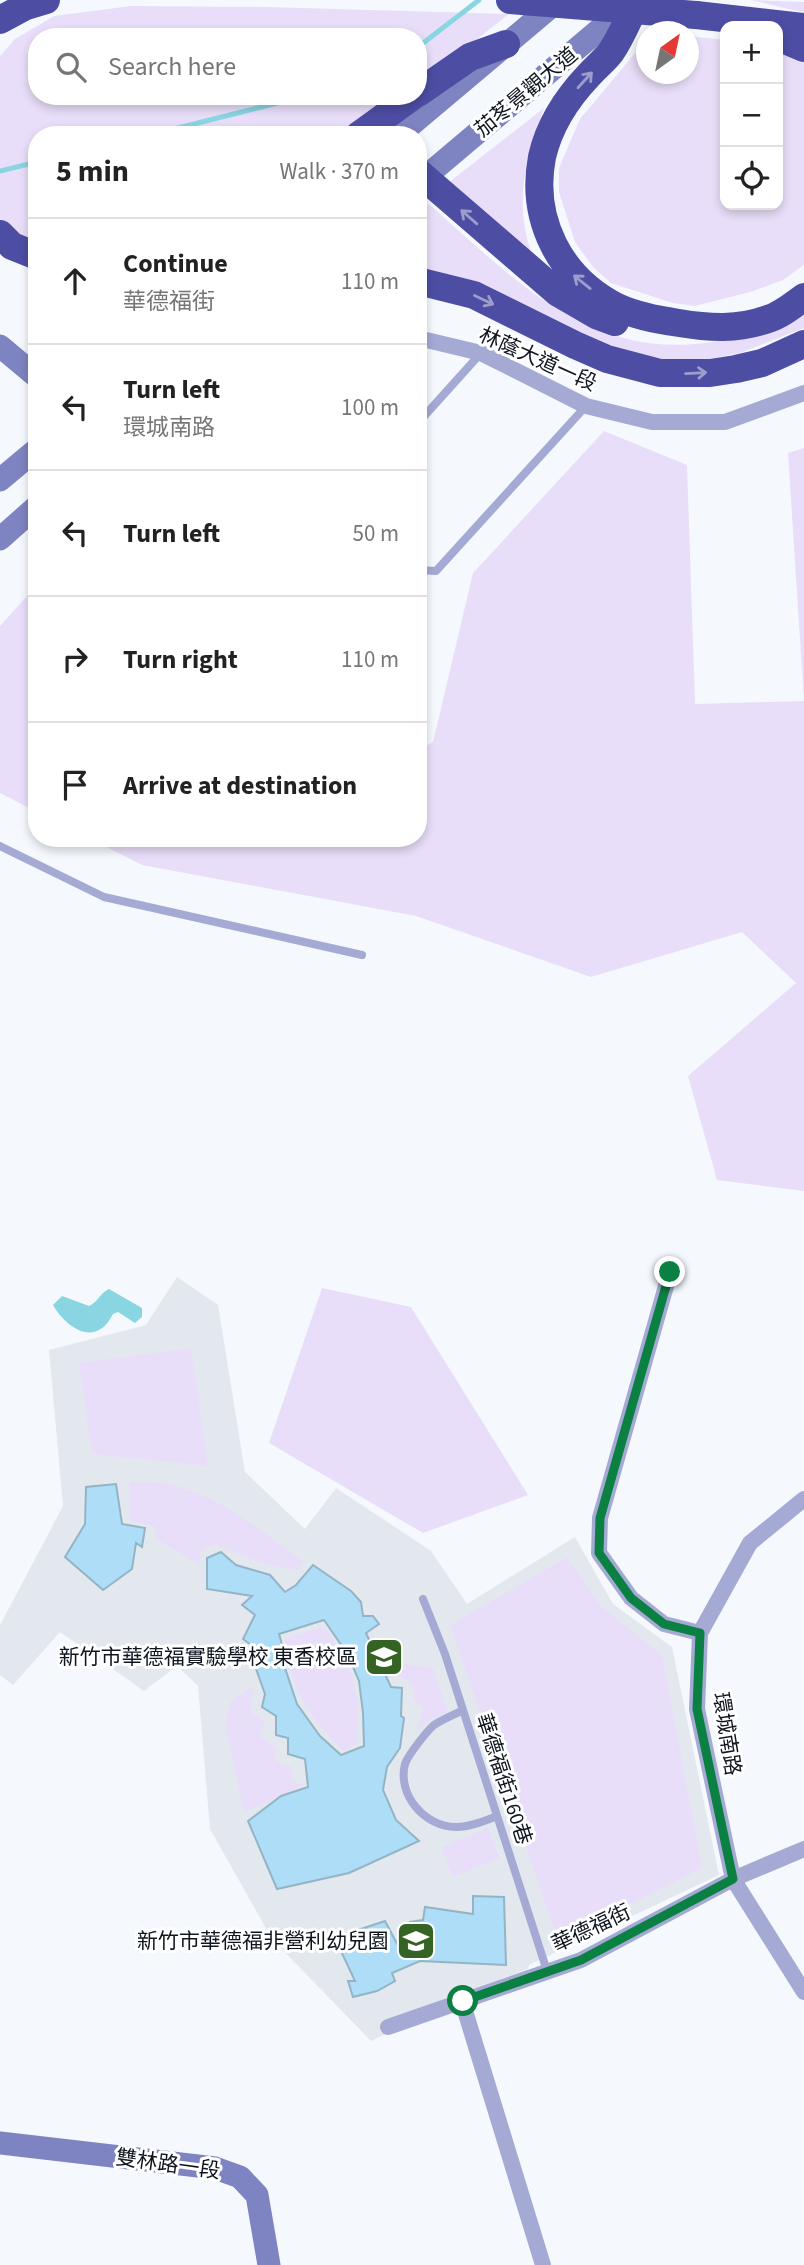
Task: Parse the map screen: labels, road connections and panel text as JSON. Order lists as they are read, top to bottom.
{
  "streets": {
    "main road": ["茄苳景觀大道", "雙林路一段"],
    "street": ["林蔭大道一段", "環城南路", "華德福街"],
    "lane": ["華德福街160巷"]
  },
  "crossings": [
    ["環城南路", "華德福街"],
    ["華德福街160巷", "華德福街"]
  ],
  "places": {
    "school or university": ["新竹市華德福實驗學校 東香校區", "新竹市華德福非營利幼兒園"]
  },
  "north": "top right",
  "page": {
    "map_buttons": ["+", "−"],
    "search": "Search here",
    "heading": ["5 min", "Walk · 370 m"],
    "list": [
      ["Continue", "華德福街", "110 m"],
      ["Turn left", "環城南路", "100 m"],
      ["Turn left", "50 m"],
      ["Turn right", "110 m"],
      "Arrive at destination"
    ]
  }
}
